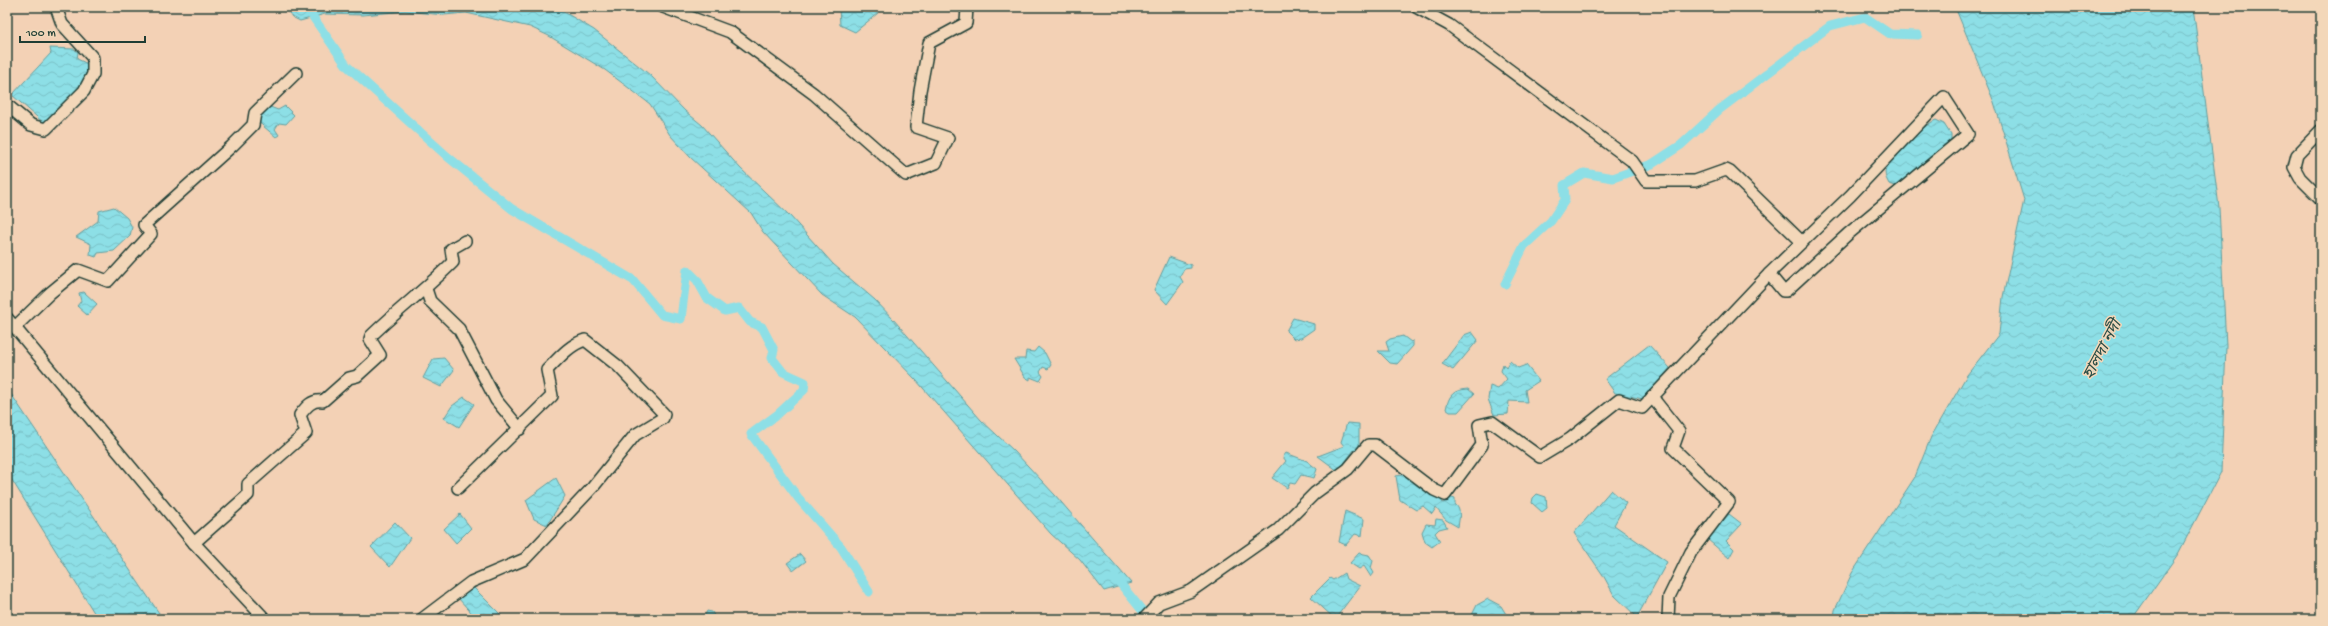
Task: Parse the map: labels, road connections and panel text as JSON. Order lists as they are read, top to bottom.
{
  "water": ["হালদা নদী"],
  "scale_bar": "100 m"
}
